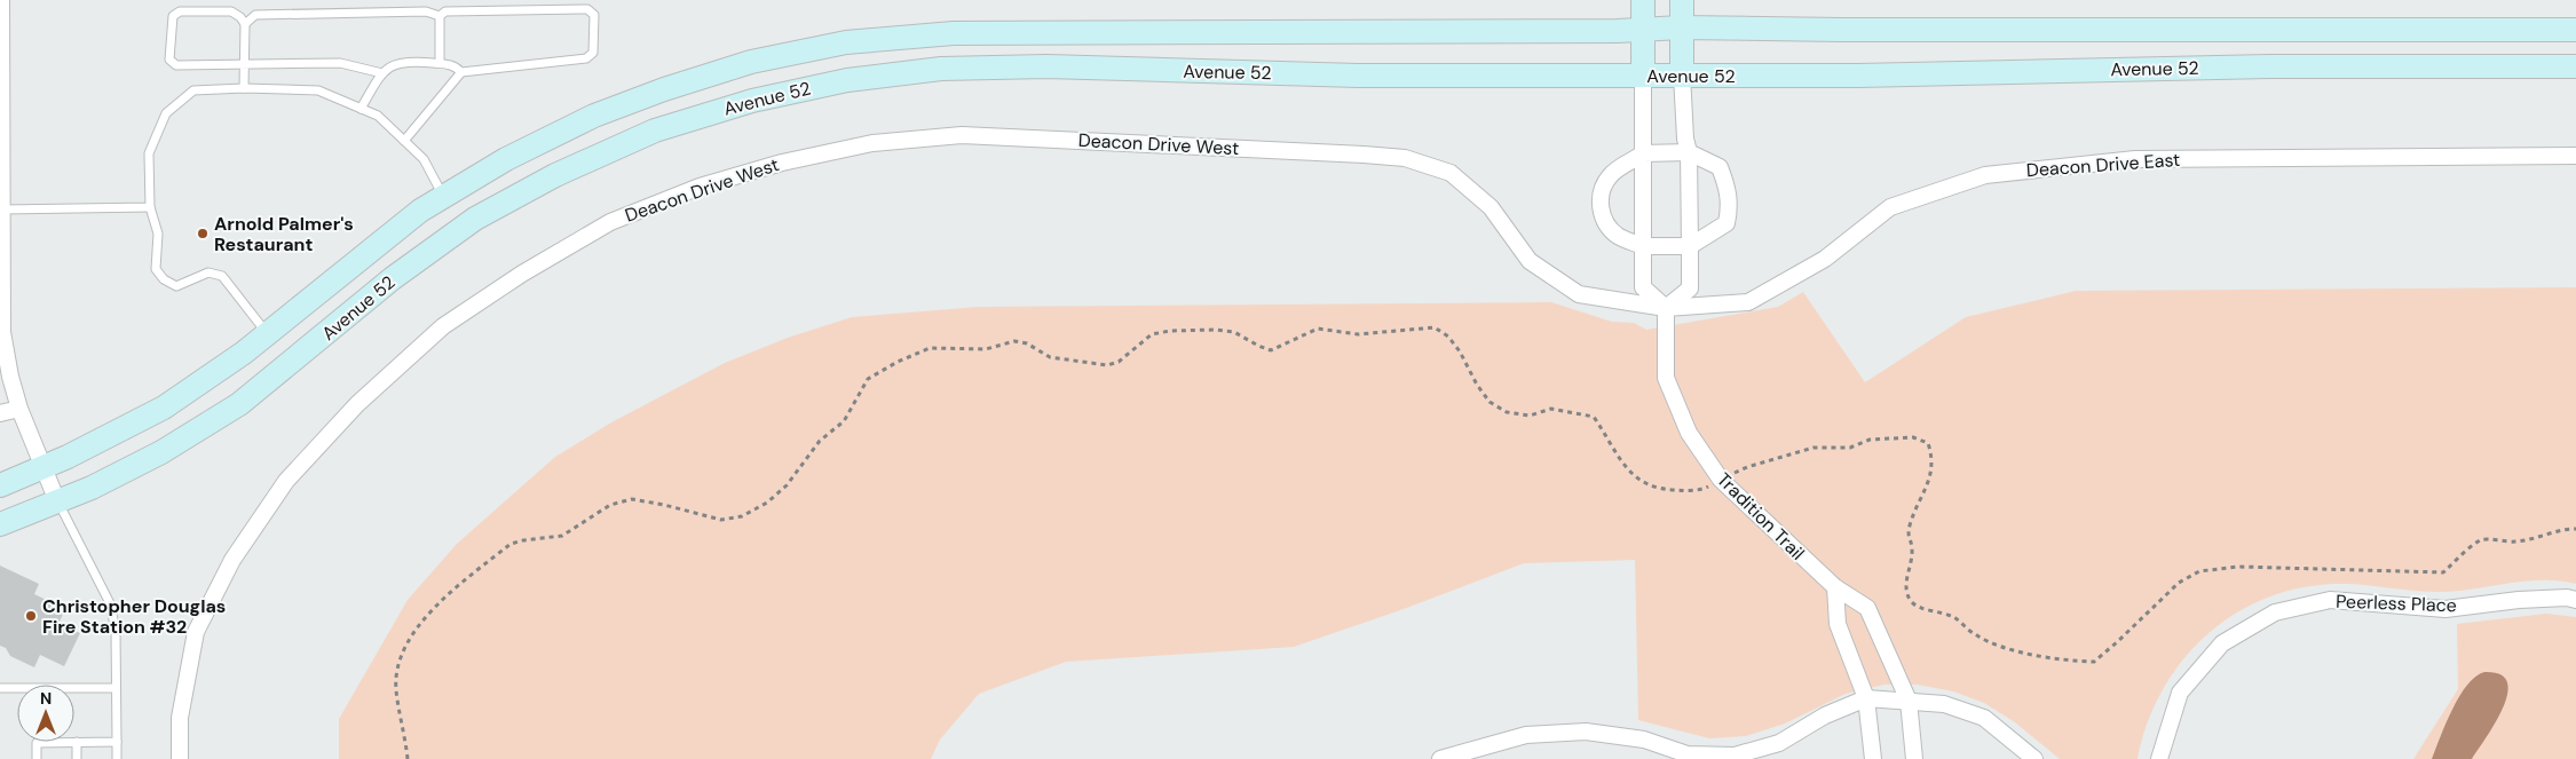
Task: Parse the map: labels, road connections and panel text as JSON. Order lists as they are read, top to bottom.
{
  "streets": {
    "main road": ["Avenue 52"],
    "street": [
      "Deacon Drive West",
      "Deacon Drive East",
      "Tradition Trail",
      "Peerless Place"
    ]
  },
  "crossings": [
    ["Deacon Drive West", "Deacon Drive East"],
    ["Deacon Drive West", "Tradition Trail"],
    ["Deacon Drive East", "Tradition Trail"]
  ],
  "places": ["Arnold Palmer's Restaurant", "Christopher Douglas Fire Station #32"],
  "north": "top"
}
